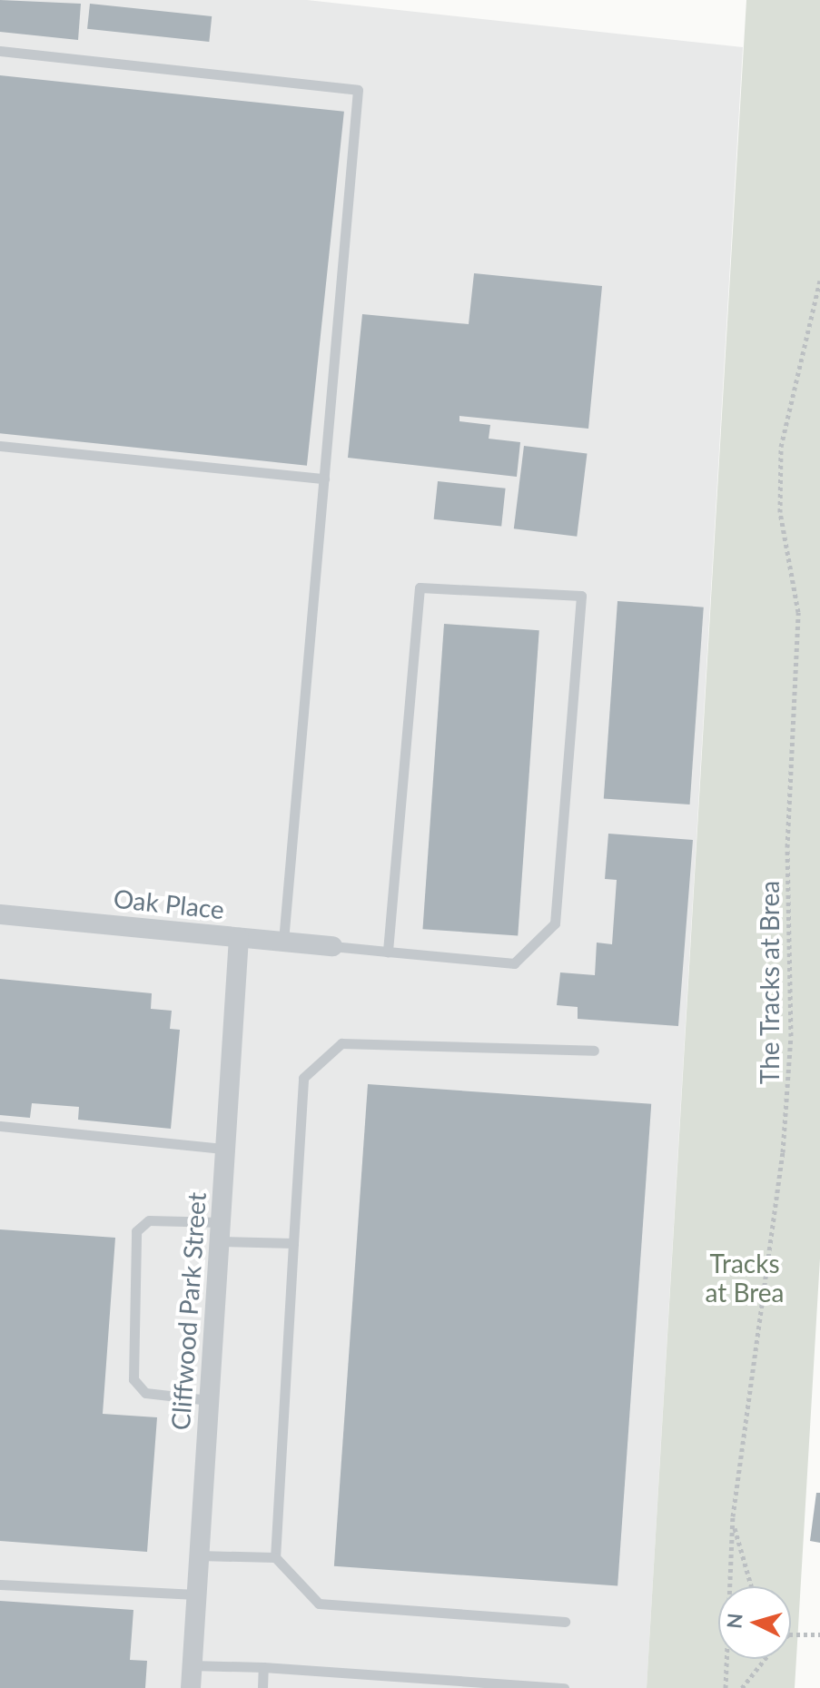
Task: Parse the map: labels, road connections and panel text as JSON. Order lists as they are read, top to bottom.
{
  "streets": {
    "street": ["Oak Place", "Cliffwood Park Street"],
    "path": ["The Tracks at Brea"]
  },
  "crossings": [
    ["Oak Place", "Cliffwood Park Street"]
  ],
  "parks": ["Tracks at Brea"],
  "north": "left"
}
